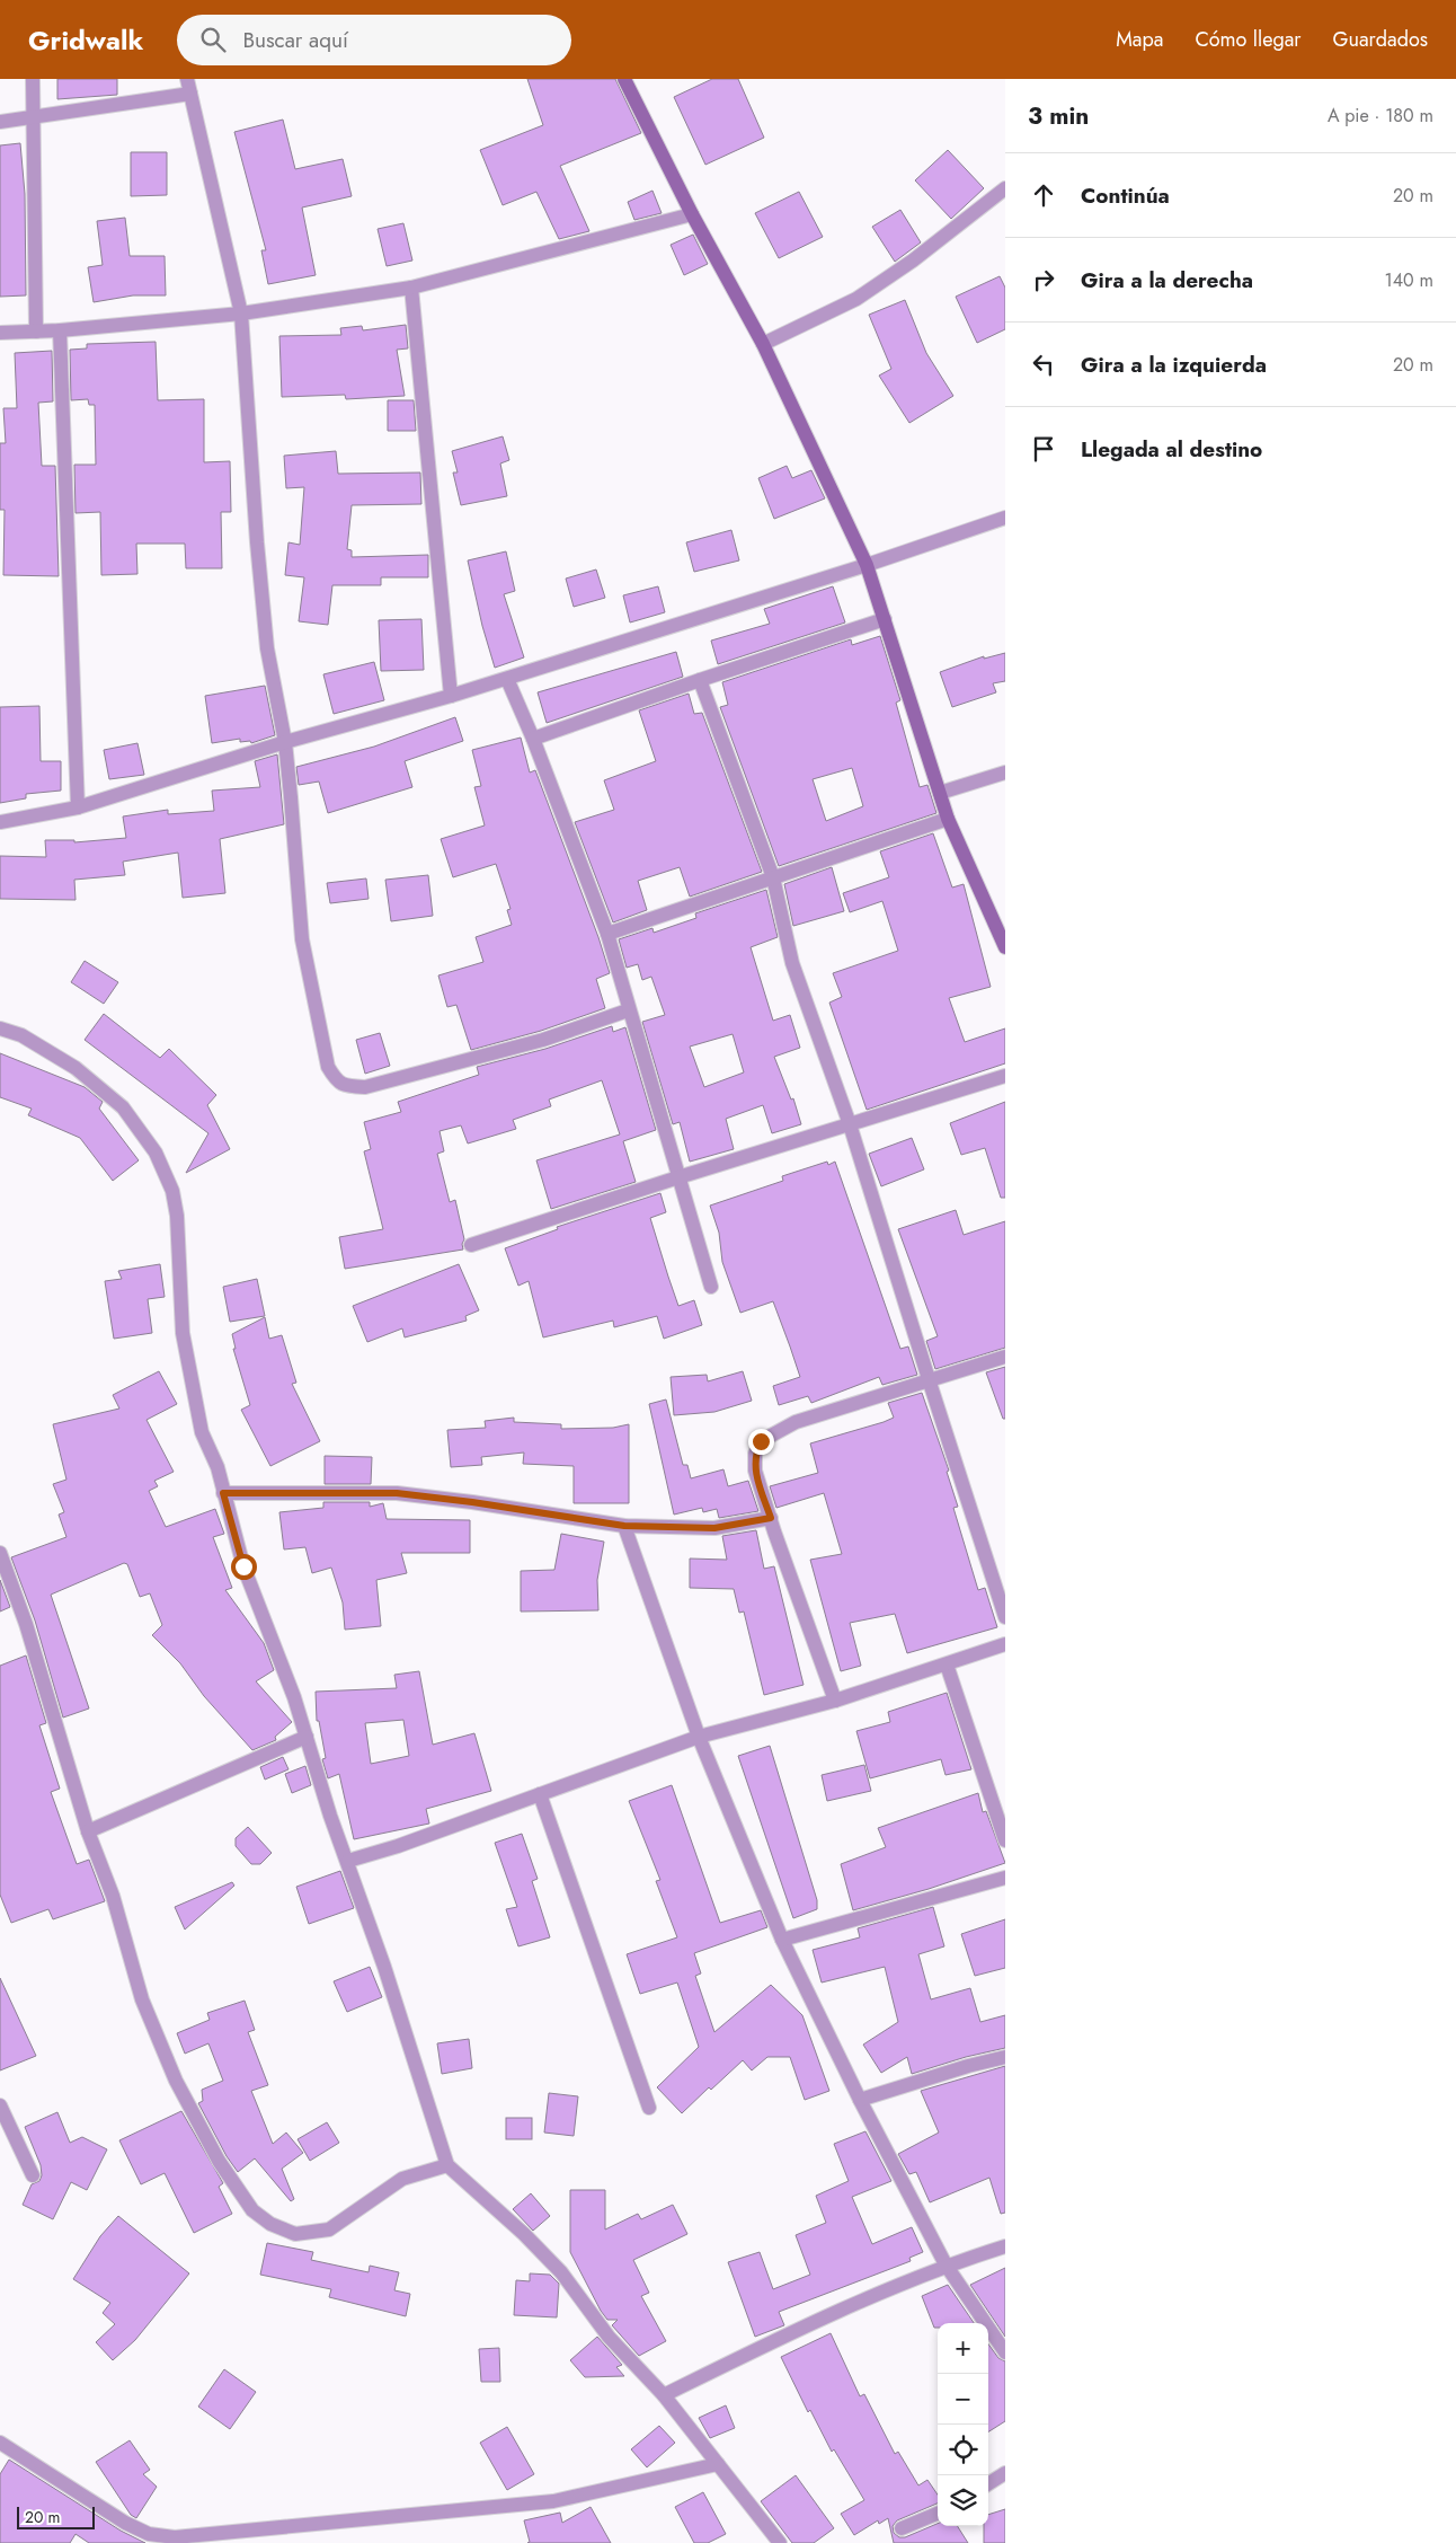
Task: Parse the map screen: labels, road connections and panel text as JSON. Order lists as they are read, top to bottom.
{
  "scale_bar": "20 m",
  "page": {
    "header": "Gridwalk",
    "search": "Buscar aquí",
    "nav": ["Mapa", "Cómo llegar", "Guardados"],
    "heading": ["3 min", "A pie · 180 m"],
    "list": [
      ["Continúa", "20 m"],
      ["Gira a la derecha", "140 m"],
      ["Gira a la izquierda", "20 m"],
      "Llegada al destino"
    ],
    "map_buttons": ["+", "−"],
    "scale": "20 m"
  }
}
